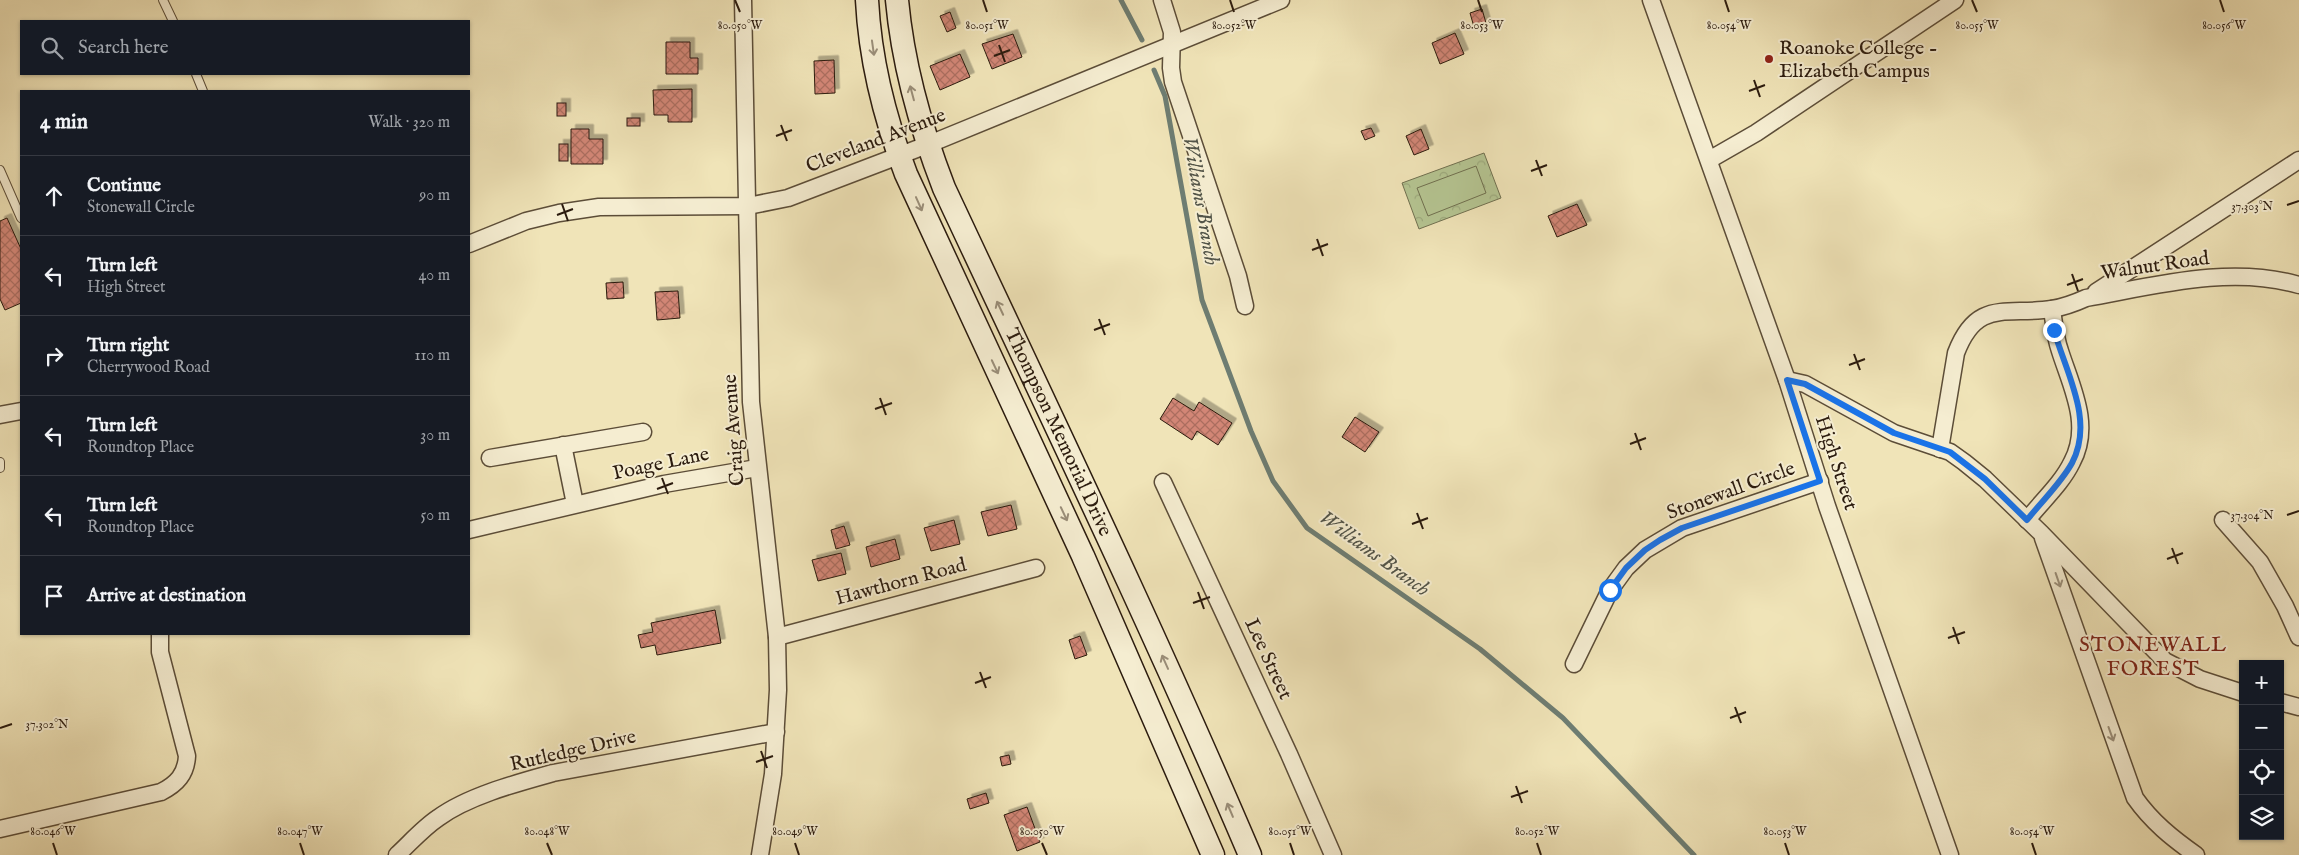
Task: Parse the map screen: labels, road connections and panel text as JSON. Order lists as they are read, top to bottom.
{
  "streets": {
    "main road": ["Thompson Memorial Drive"],
    "street": [
      "Cleveland Avenue",
      "Walnut Road",
      "Craig Avenue",
      "High Street",
      "Poage Lane",
      "Stonewall Circle",
      "Hawthorn Road",
      "Lee Street",
      "Rutledge Drive"
    ]
  },
  "crossings": [
    ["Cleveland Avenue", "Craig Avenue"],
    ["Cleveland Avenue", "Thompson Memorial Drive"],
    ["Craig Avenue", "Poage Lane"],
    ["Craig Avenue", "Hawthorn Road"],
    ["Craig Avenue", "Rutledge Drive"],
    ["High Street", "Stonewall Circle"]
  ],
  "districts": ["STONEWALL FOREST"],
  "water": ["Williams Branch"],
  "places": ["Roanoke College - Elizabeth Campus"],
  "page": {
    "search": "Search here",
    "heading": ["4 min", "Walk · 320 m"],
    "list": [
      ["Continue", "Stonewall Circle", "90 m"],
      ["Turn left", "High Street", "40 m"],
      ["Turn right", "Cherrywood Road", "110 m"],
      ["Turn left", "Roundtop Place", "30 m"],
      ["Turn left", "Roundtop Place", "50 m"],
      "Arrive at destination"
    ],
    "map_buttons": ["+", "−"]
  },
  "coordinates": [
    "80.050°W",
    "80.051°W",
    "80.052°W",
    "80.053°W",
    "80.054°W",
    "80.055°W",
    "80.056°W",
    "37.303°N",
    "37.304°N",
    "37.302°N",
    "80.046°W",
    "80.047°W",
    "80.048°W",
    "80.049°W"
  ]
}
